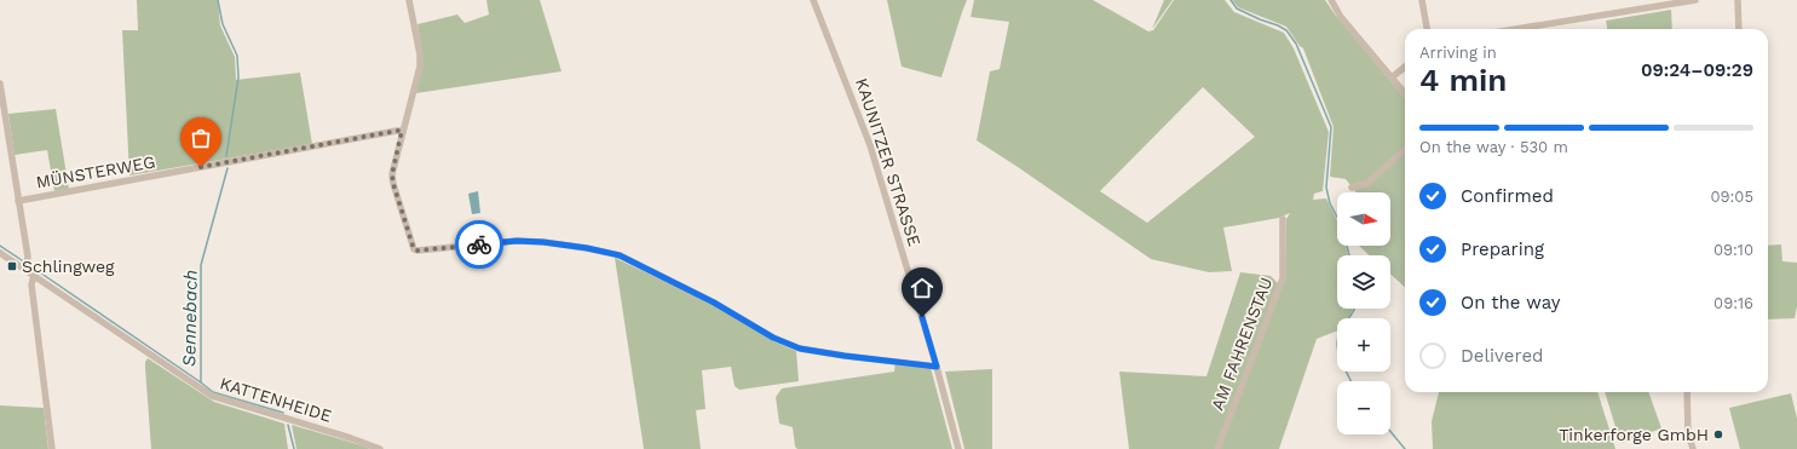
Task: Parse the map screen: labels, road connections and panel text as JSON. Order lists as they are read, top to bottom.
{
  "streets": {
    "street": [
      "KAUNITZER STRASSE",
      "MÜNSTERWEG",
      "AM FAHRENSTAU",
      "KATTENHEIDE"
    ]
  },
  "water": ["Sennebach"],
  "places": {
    "transit": ["Schlingweg"],
    "other": ["Tinkerforge GmbH"]
  },
  "north": "right",
  "page": {
    "heading": ["4 min", "Arriving in", "09:24–09:29"],
    "bar": "On the way · 530 m",
    "list": [
      ["Confirmed", "09:05"],
      ["Preparing", "09:10"],
      ["On the way", "09:16"],
      "Delivered"
    ],
    "map_buttons": ["+", "−"]
  }
}
